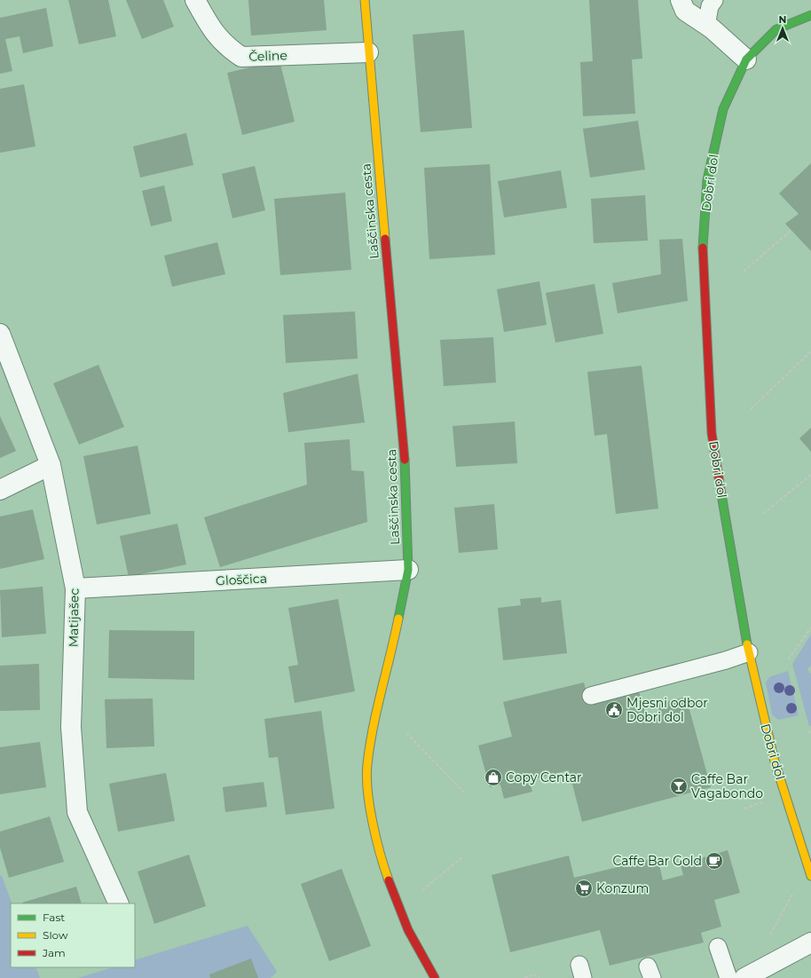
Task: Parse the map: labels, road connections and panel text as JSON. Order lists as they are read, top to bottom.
{
  "streets": {
    "main road": ["Dobri dol", "Laščinska cesta"],
    "street": ["Čeline", "Gloščica", "Matijašec"]
  },
  "crossings": [
    ["Čeline", "Laščinska cesta"],
    ["Laščinska cesta", "Gloščica"],
    ["Gloščica", "Matijašec"]
  ],
  "places": {
    "public building": ["Mjesni odbor Dobri dol"],
    "shop": ["Copy Centar"],
    "bar": ["Caffe Bar Vagabondo"],
    "cafe": ["Caffe Bar Gold"],
    "supermarket": ["Konzum"]
  },
  "legend": ["Fast", "Slow", "Jam"],
  "north": "top"
}
